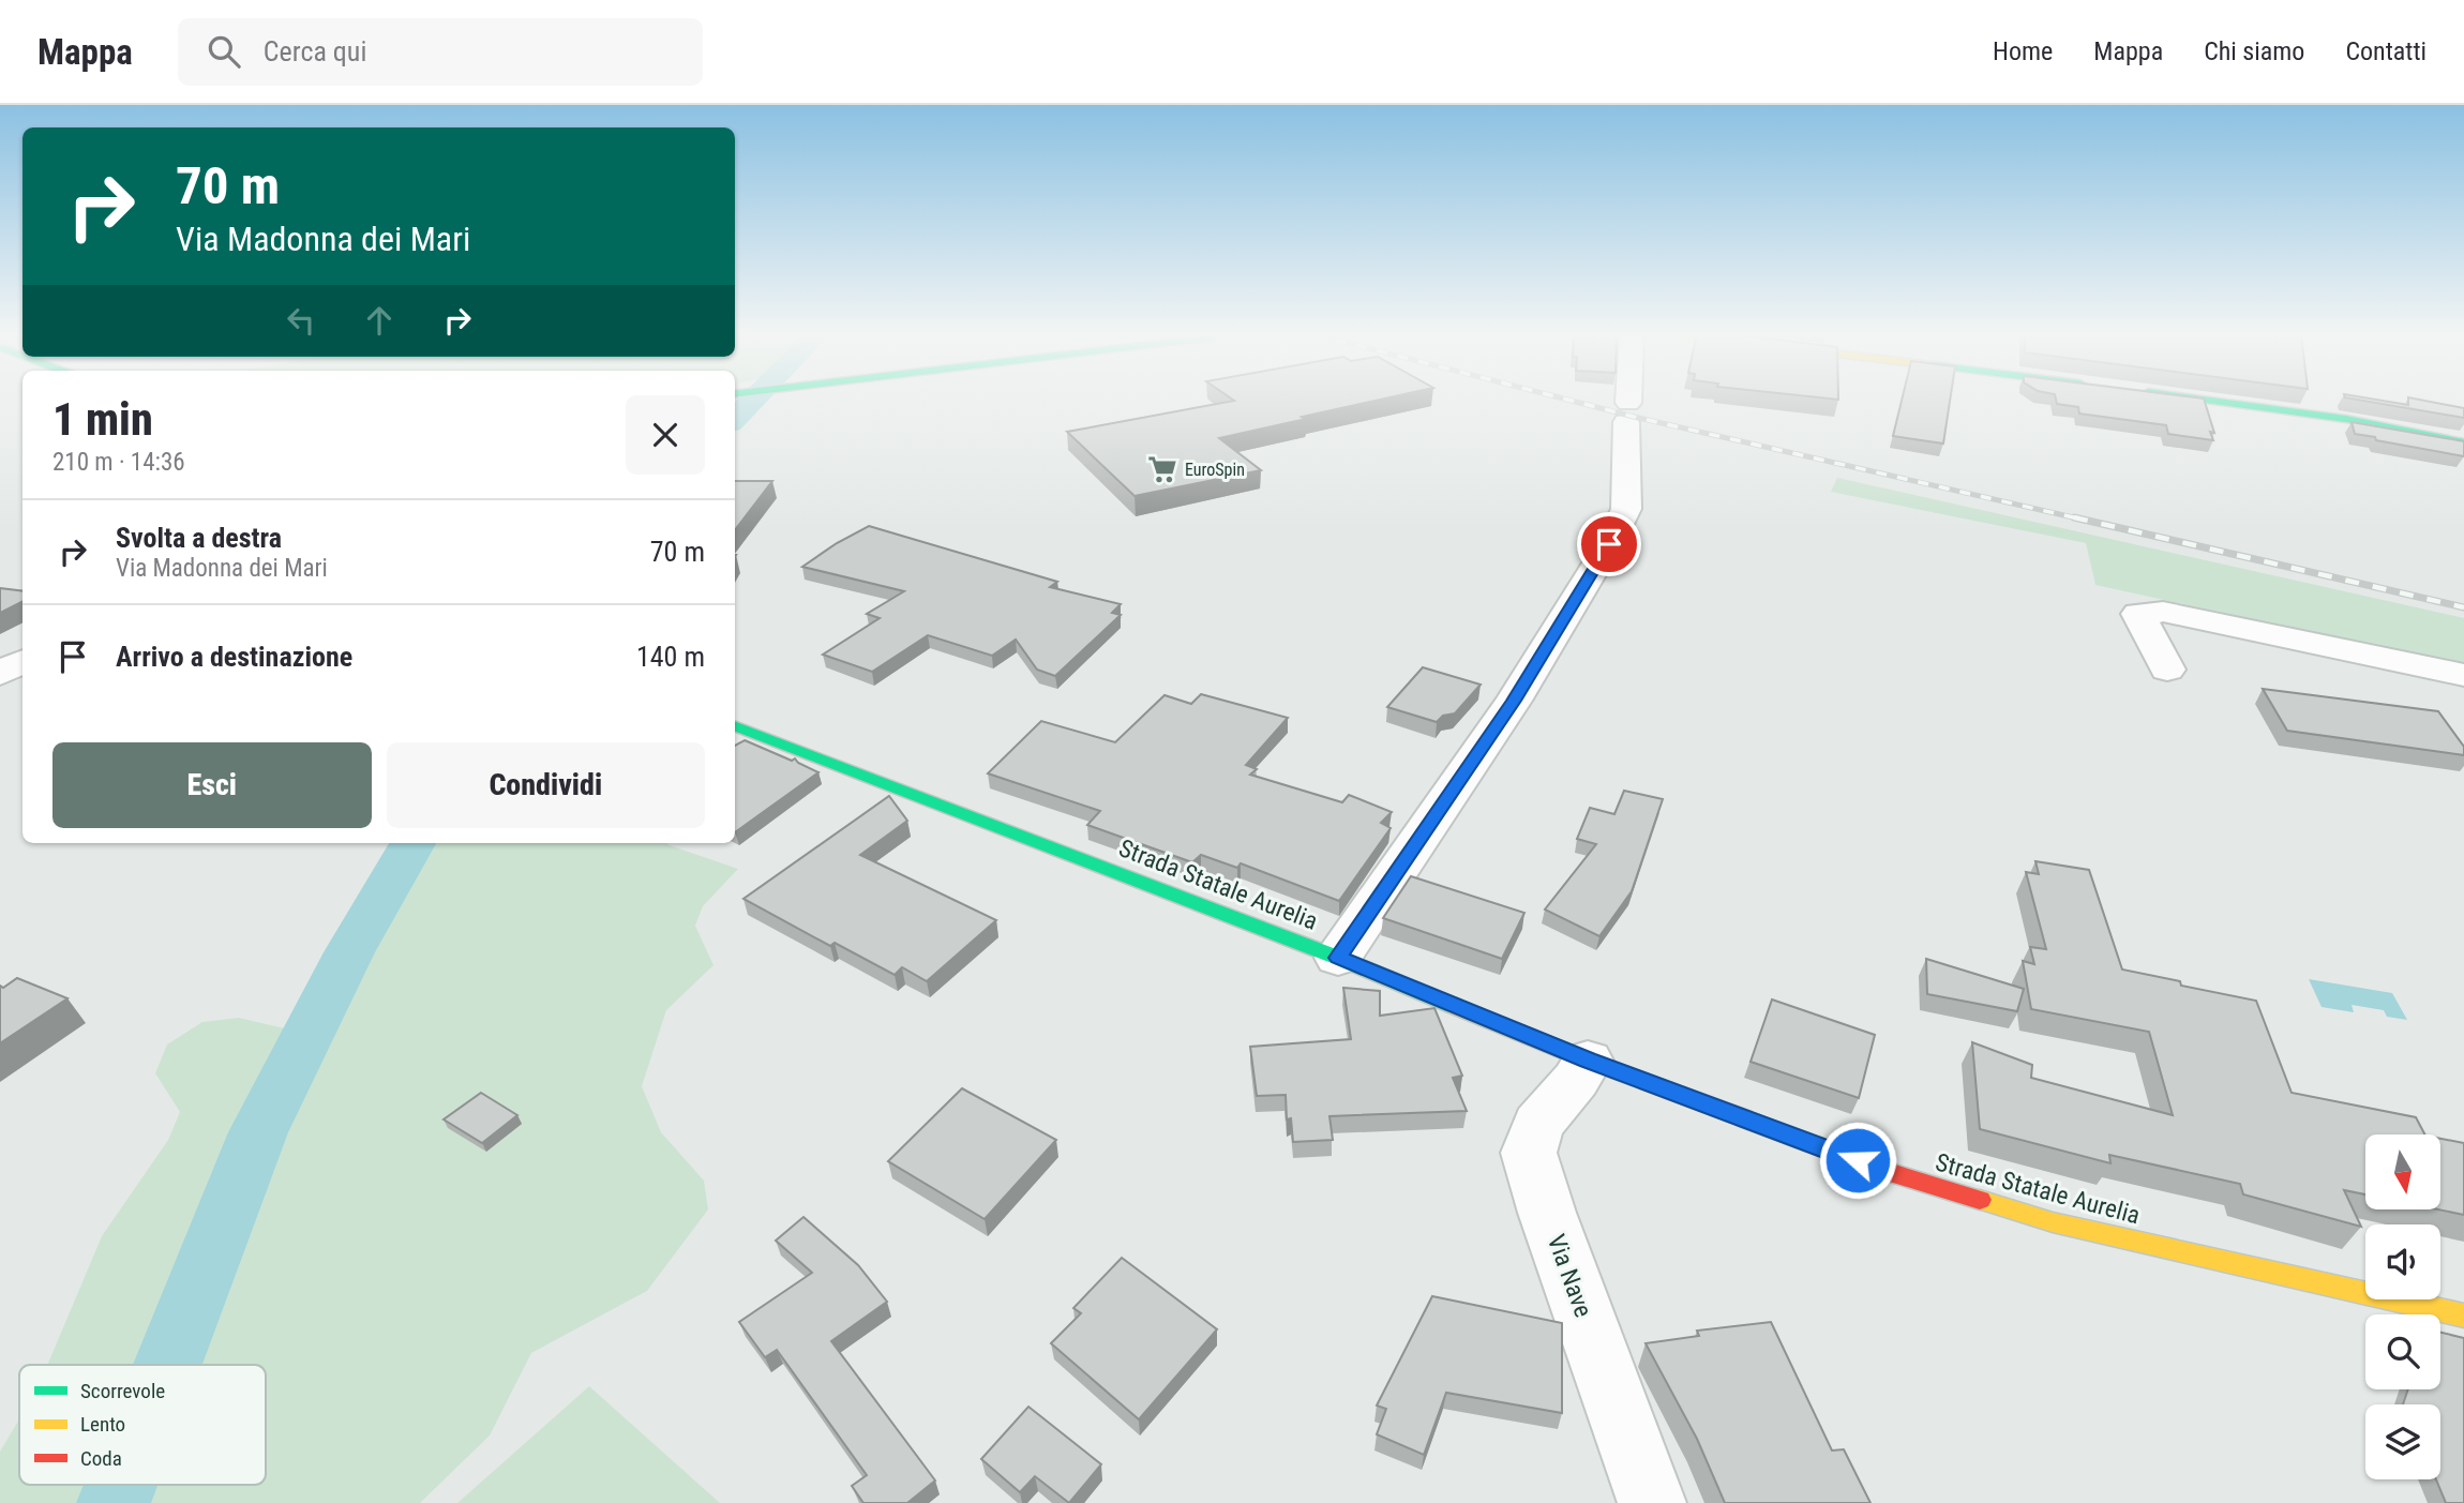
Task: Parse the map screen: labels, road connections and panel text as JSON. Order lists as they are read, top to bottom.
{
  "streets": {
    "main road": ["Strada Statale Aurelia"],
    "street": ["Via Nave"]
  },
  "crossings": [
    ["Strada Statale Aurelia", "Via Nave"]
  ],
  "places": {
    "supermarket": ["EuroSpin"]
  },
  "legend": ["Scorrevole", "Lento", "Coda"],
  "north": "bottom",
  "page": {
    "header": "Mappa",
    "search": "Cerca qui",
    "nav": [
      "Home",
      "Mappa",
      "Chi siamo",
      "Contatti"
    ],
    "turn": ["70 m", "Via Madonna dei Mari"],
    "heading": ["1 min", "210 m · 14:36"],
    "list": [
      {
        "name": "Svolta a destra",
        "note": "Via Madonna dei Mari",
        "value": "70 m"
      },
      {
        "name": "Arrivo a destinazione",
        "value": "140 m"
      }
    ],
    "buttons": ["Esci", "Condividi"]
  }
}
